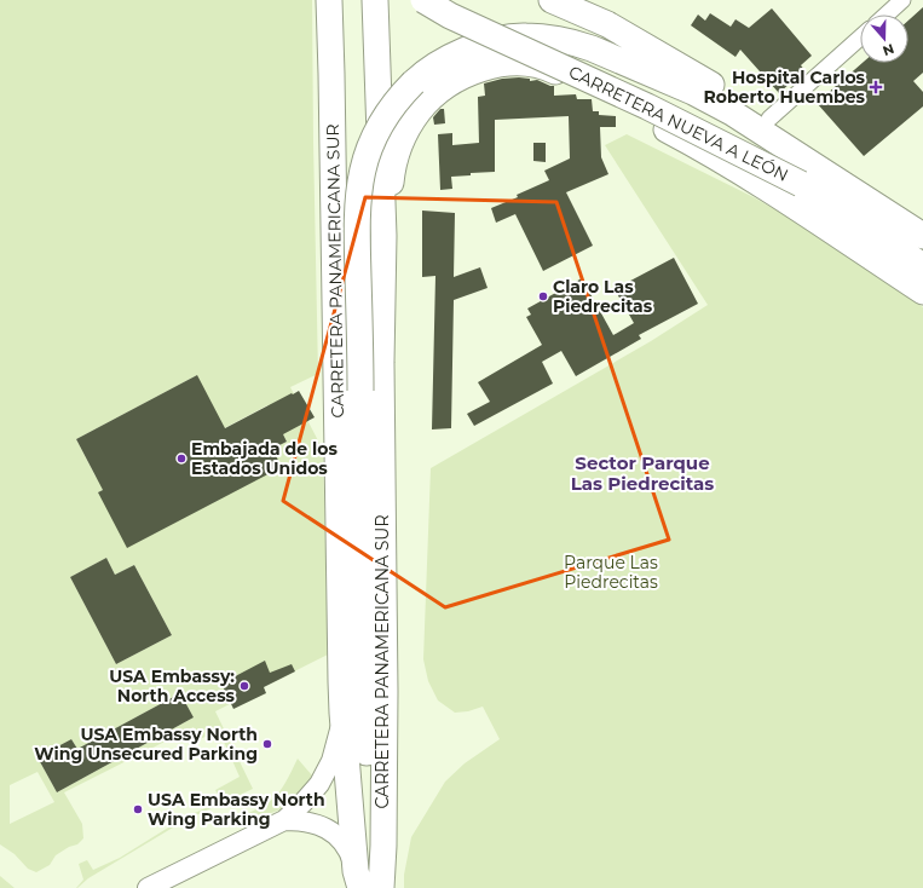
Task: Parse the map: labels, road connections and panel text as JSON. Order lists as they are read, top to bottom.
{
  "streets": {
    "highway": ["CARRETERA NUEVA A LEÓN", "CARRETERA PANAMERICANA SUR"]
  },
  "districts": ["Sector Parque Las Piedrecitas"],
  "parks": ["Parque Las Piedrecitas"],
  "places": {
    "health": ["Hospital Carlos Roberto Huembes"],
    "other": [
      "Claro Las Piedrecitas",
      "Embajada de los Estados Unidos",
      "USA Embassy: North Access",
      "USA Embassy North Wing Unsecured Parking",
      "USA Embassy North Wing Parking"
    ]
  },
  "north": "bottom"
}
